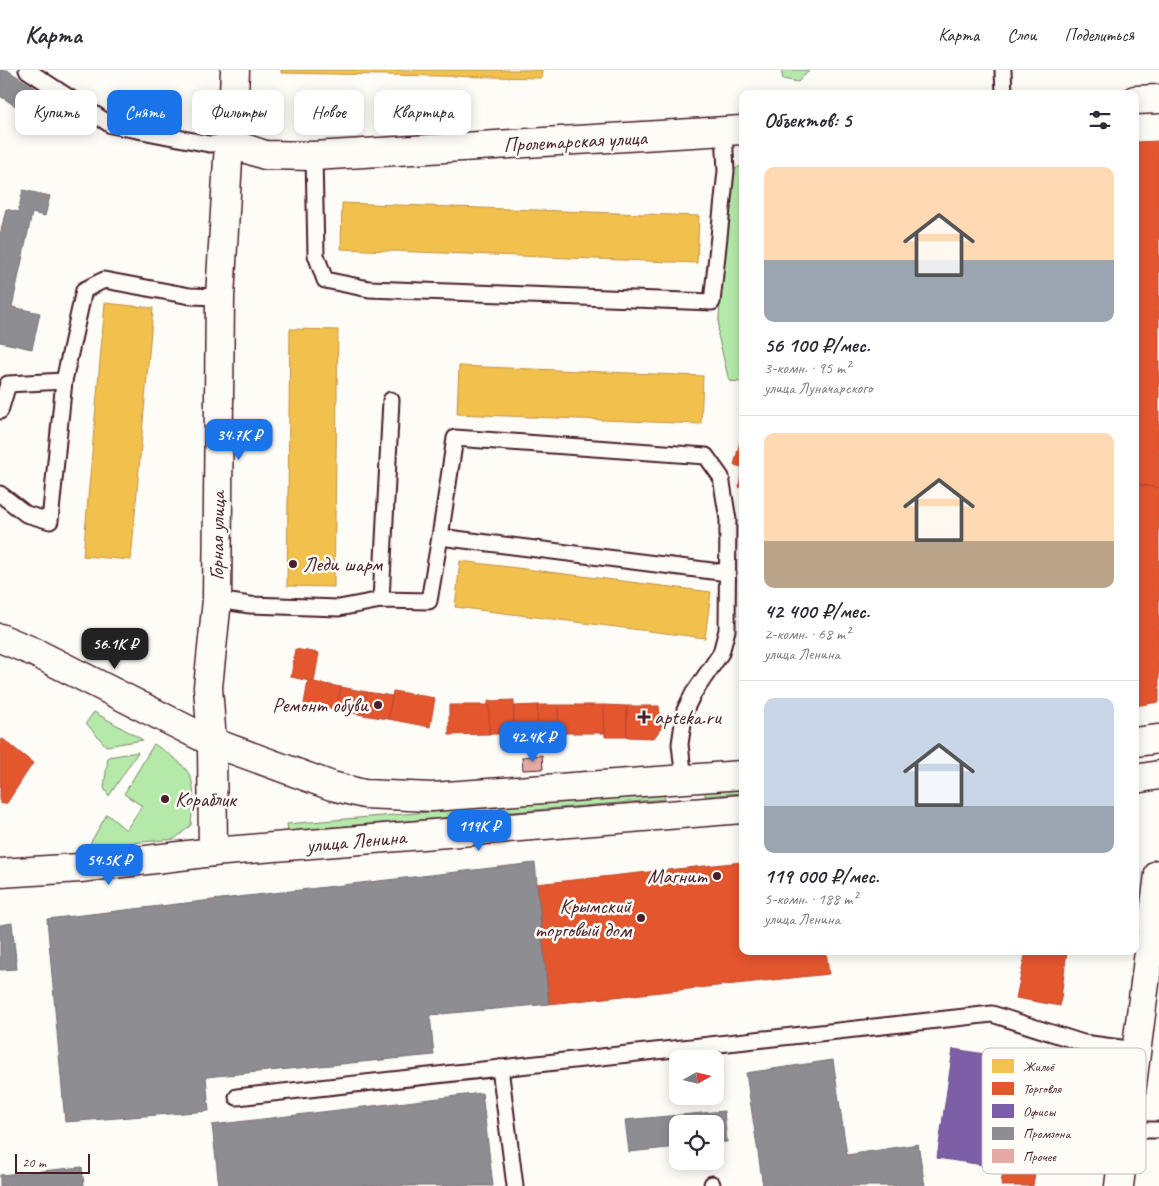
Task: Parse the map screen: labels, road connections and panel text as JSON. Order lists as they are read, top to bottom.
{
  "streets": {
    "main road": ["Пролетарская улица", "Горная улица", "улица Ленина"]
  },
  "crossings": [
    ["Пролетарская улица", "Горная улица"],
    ["Горная улица", "улица Ленина"]
  ],
  "places": {
    "other": [
      "Леди шарм",
      "Ремонт обуви",
      "Кораблик",
      "Магнит",
      "Крымский торговый дом"
    ],
    "health": ["apteka.ru"]
  },
  "legend": [
    "Жильё",
    "Торговля",
    "Офисы",
    "Промзона",
    "Прочее"
  ],
  "scale_bar": "20 m",
  "north": "right",
  "page": {
    "header": "Карта",
    "nav": ["Карта", "Слои", "Поделиться"],
    "chip": [
      "Купить",
      "Снять",
      "Фильтры",
      "Новое",
      "Квартира"
    ],
    "heading": "Объектов: 5",
    "list": [
      {
        "name": "56 100 ₽/мес.",
        "note": "3-комн. · 95 m² · улица Луначарского"
      },
      {
        "name": "42 400 ₽/мес.",
        "note": "2-комн. · 68 m² · улица Ленина"
      },
      {
        "name": "119 000 ₽/мес.",
        "note": "5-комн. · 188 m² · улица Ленина"
      }
    ],
    "price": [
      "34.7K ₽",
      "56.1K ₽",
      "42.4K ₽",
      "119K ₽",
      "54.5K ₽"
    ],
    "scale": "20 m"
  }
}
